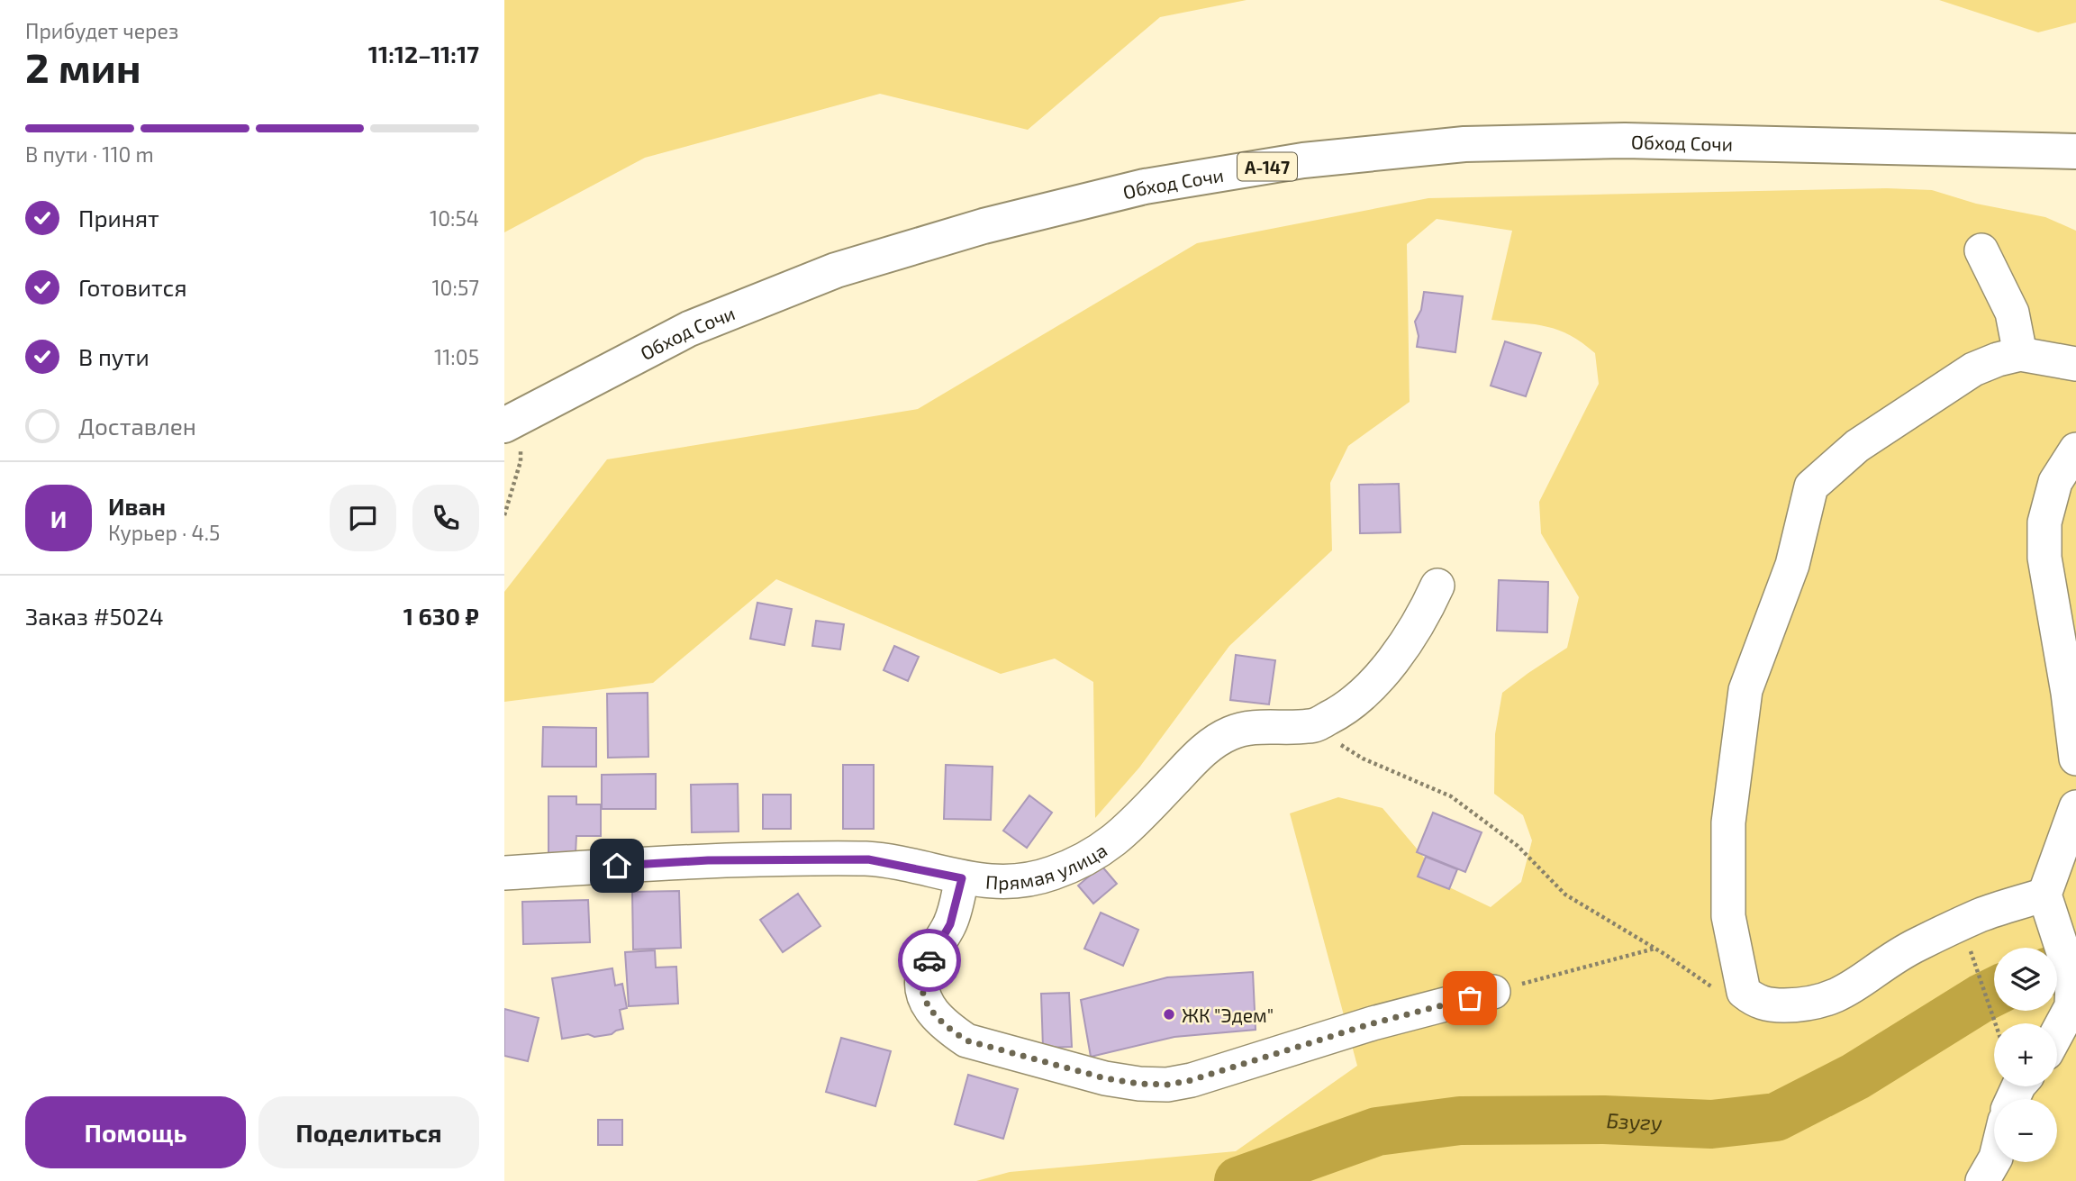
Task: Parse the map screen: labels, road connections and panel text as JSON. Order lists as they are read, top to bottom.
{
  "streets": {
    "highway": ["Обход Сочи", "А-147"],
    "street": ["Прямая улица"]
  },
  "water": ["Бзугу"],
  "places": ["ЖК \"Эдем\""],
  "page": {
    "heading": ["2 мин", "Прибудет через", "11:12–11:17"],
    "panel": [
      "Иван",
      "Курьер · 4.5",
      "Заказ #5024",
      "1 630 ₽"
    ],
    "bar": "В пути · 110 m",
    "list": [
      ["Принят", "10:54"],
      ["Готовится", "10:57"],
      ["В пути", "11:05"],
      "Доставлен"
    ],
    "round": "И",
    "map_buttons": ["+", "−"],
    "buttons": ["Помощь", "Поделиться"]
  }
}
